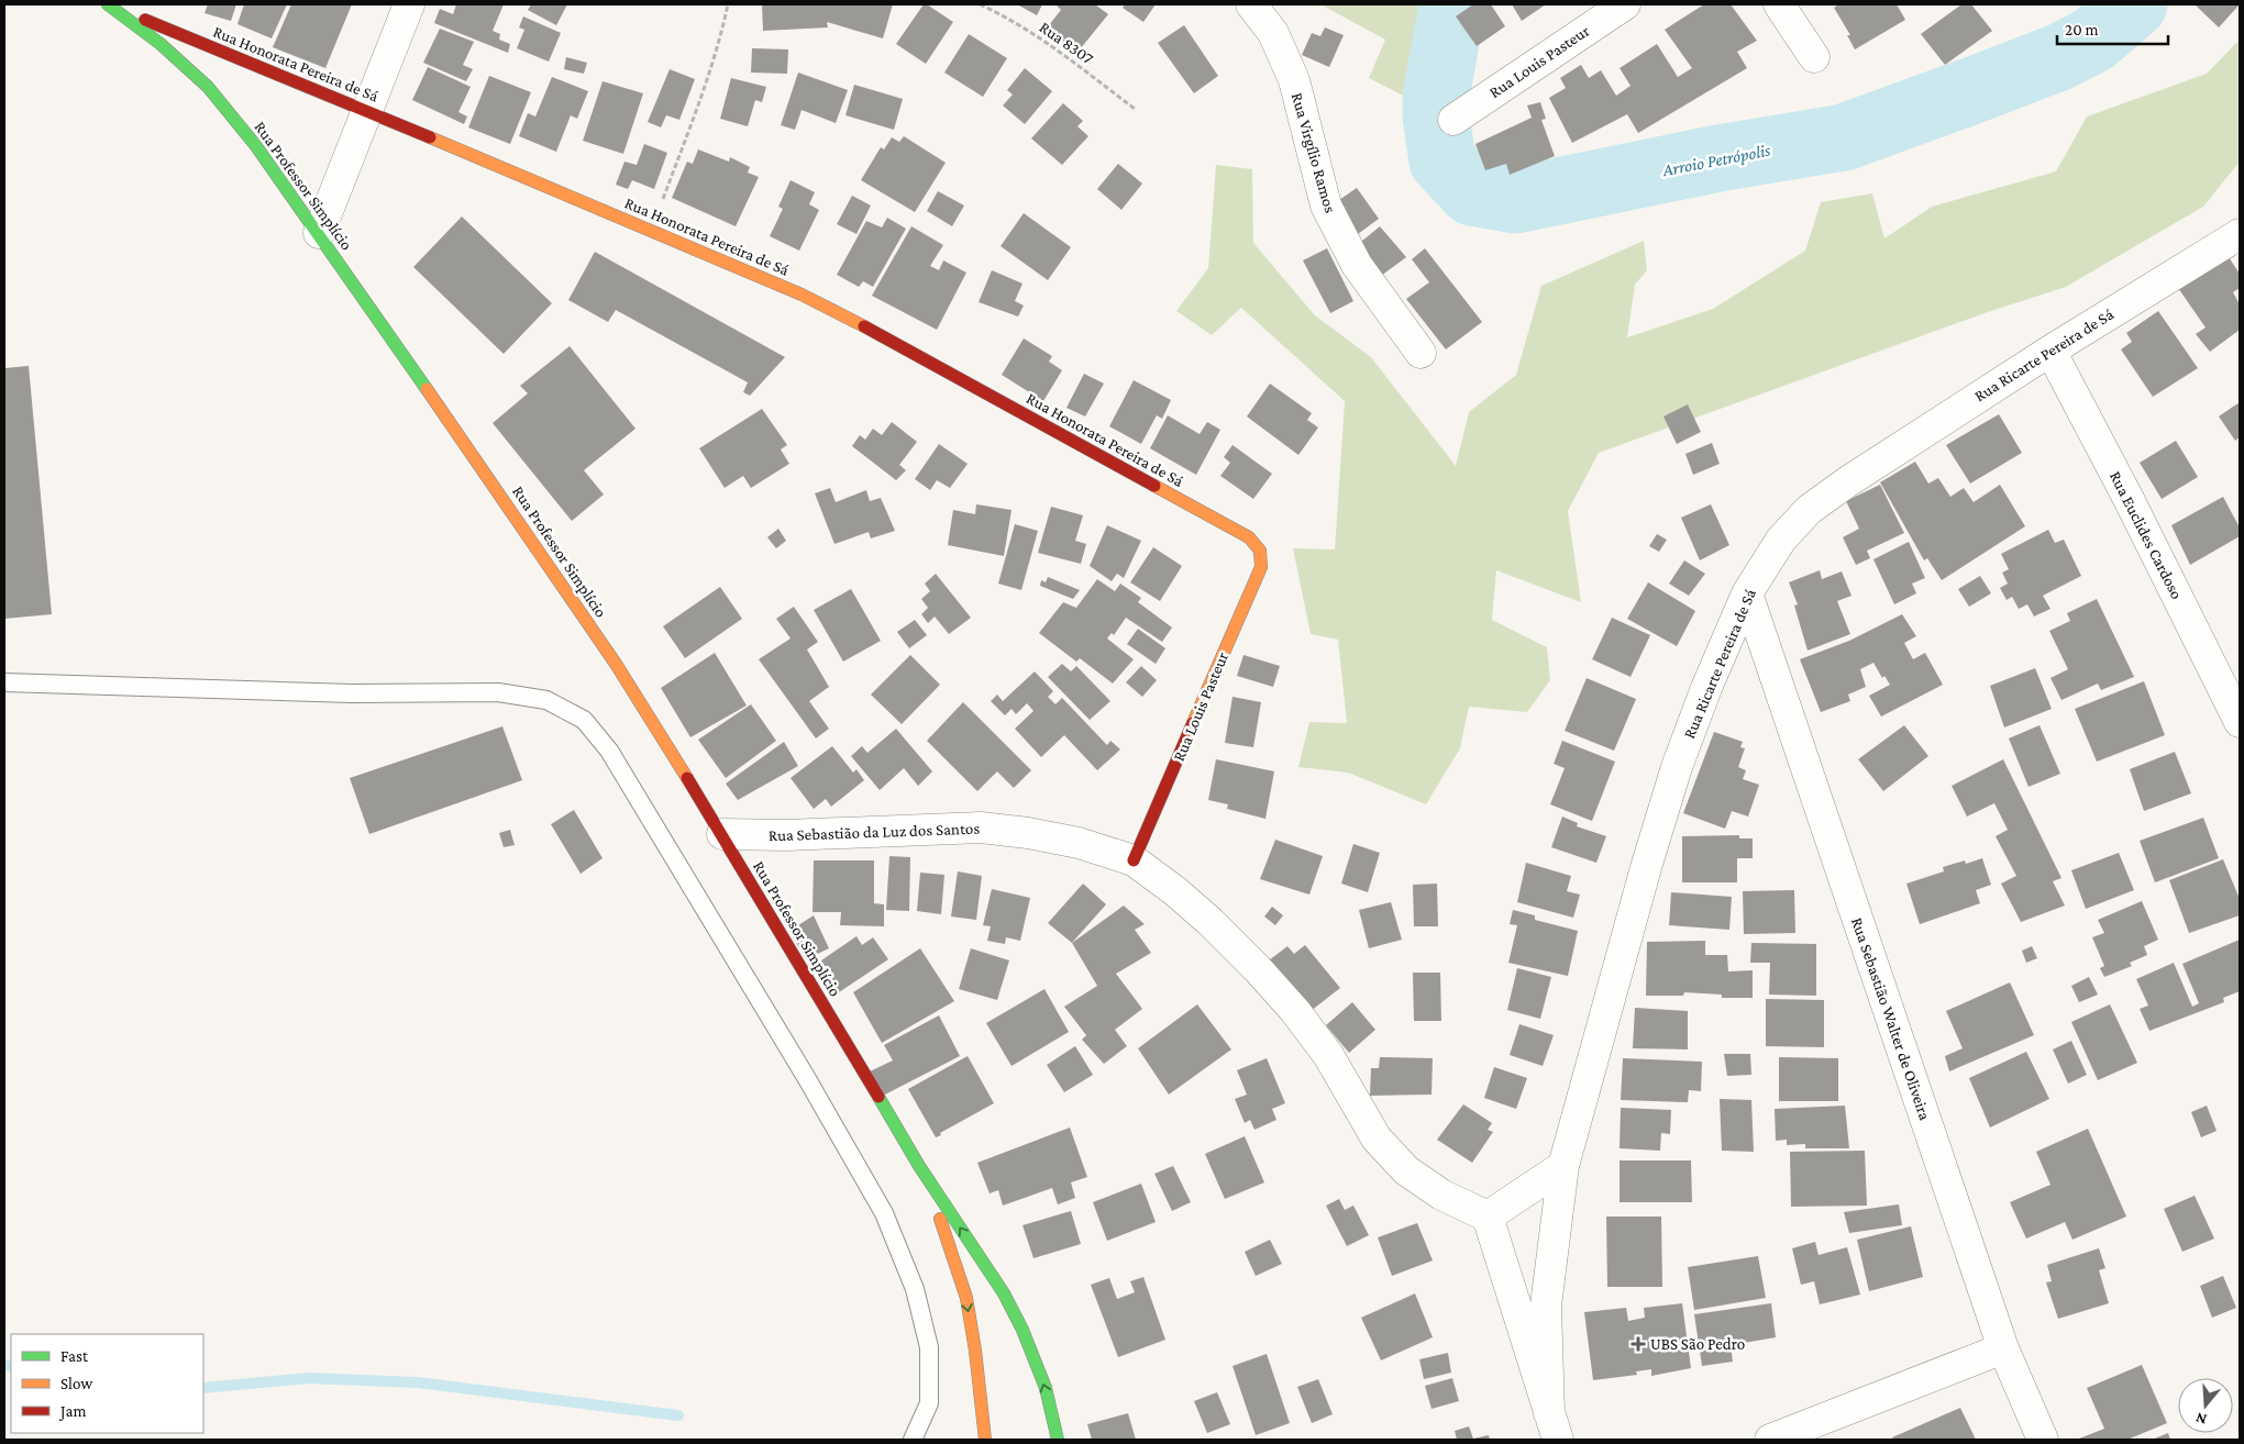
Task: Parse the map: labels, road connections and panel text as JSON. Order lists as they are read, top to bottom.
{
  "streets": {
    "street": [
      "Rua Louis Pasteur",
      "Rua Honorata Pereira de Sá",
      "Rua Virgílio Ramos",
      "Rua Professor Simplício",
      "Rua Ricarte Pereira de Sá",
      "Rua Euclides Cardoso",
      "Rua Sebastião da Luz dos Santos",
      "Rua Sebastião Walter de Oliveira"
    ],
    "path": ["Rua 8307"]
  },
  "crossings": [
    ["Rua Louis Pasteur", "Rua Honorata Pereira de Sá"],
    ["Rua Louis Pasteur", "Rua Sebastião da Luz dos Santos"],
    ["Rua Honorata Pereira de Sá", "Rua Professor Simplício"],
    ["Rua Professor Simplício", "Rua Sebastião da Luz dos Santos"],
    ["Rua Ricarte Pereira de Sá", "Rua Euclides Cardoso"],
    ["Rua Ricarte Pereira de Sá", "Rua Sebastião Walter de Oliveira"]
  ],
  "water": ["Arroio Petrópolis"],
  "places": {
    "health": ["UBS São Pedro"]
  },
  "legend": ["Fast", "Slow", "Jam"],
  "scale_bar": "20 m",
  "north": "bottom"
}
